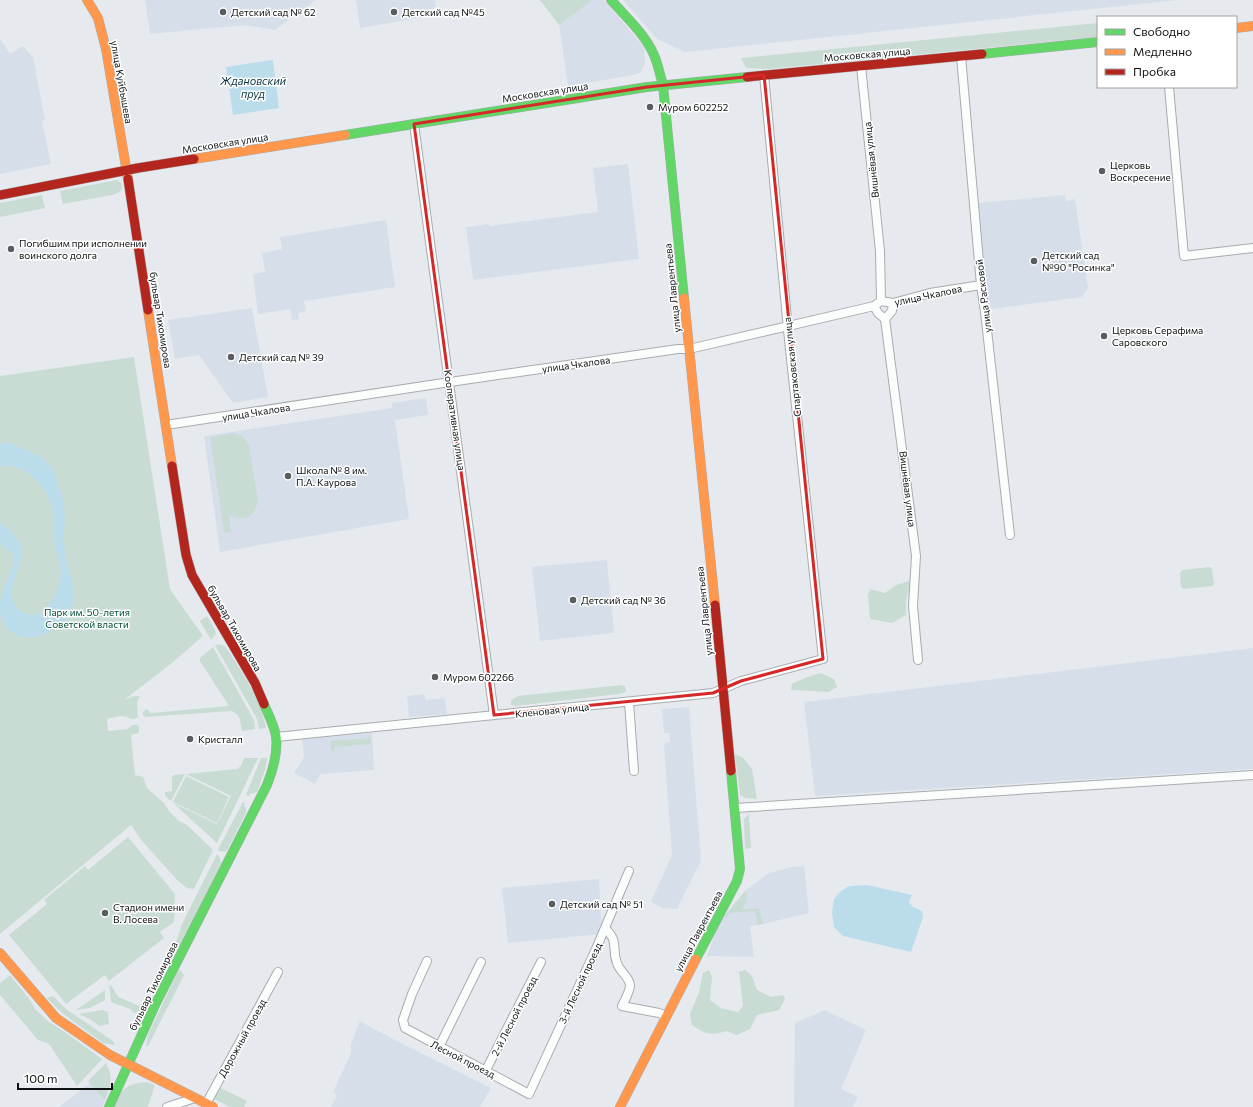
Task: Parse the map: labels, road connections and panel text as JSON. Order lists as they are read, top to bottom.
{
  "streets": {
    "street": [
      "Московская улица",
      "улица Куйбышева",
      "Вишнёвая улица",
      "улица Лаврентьева",
      "улица Чкалова",
      "улица Расковой",
      "бульвар Тихомирова",
      "Спартаковская улица",
      "Кооперативная улица",
      "Кленовая улица",
      "3-й Лесной проезд",
      "2-й Лесной проезд",
      "Дорожный проезд",
      "Лесной проезд"
    ]
  },
  "crossings": [
    ["Московская улица", "улица Куйбышева"],
    ["Московская улица", "Вишнёвая улица"],
    ["Московская улица", "улица Лаврентьева"],
    ["Московская улица", "улица Расковой"],
    ["Московская улица", "бульвар Тихомирова"],
    ["Московская улица", "Спартаковская улица"],
    ["Московская улица", "Кооперативная улица"],
    ["улица Куйбышева", "бульвар Тихомирова"],
    ["Вишнёвая улица", "улица Чкалова"],
    ["улица Лаврентьева", "улица Чкалова"],
    ["улица Лаврентьева", "Кленовая улица"],
    ["улица Чкалова", "улица Расковой"],
    ["улица Чкалова", "бульвар Тихомирова"],
    ["улица Чкалова", "Спартаковская улица"],
    ["улица Чкалова", "Кооперативная улица"],
    ["бульвар Тихомирова", "Кленовая улица"],
    ["Спартаковская улица", "Кленовая улица"],
    ["Кооперативная улица", "Кленовая улица"],
    ["3-й Лесной проезд", "Лесной проезд"],
    ["2-й Лесной проезд", "Лесной проезд"]
  ],
  "water": ["Ждановский пруд"],
  "parks": ["Парк им. 50-летия Советской власти"],
  "places": [
    "Детский сад № 62",
    "Детский сад №45",
    "Муром 602252",
    "Церковь Воскресение",
    "Погибшим при исполнении воинского долга",
    "Детский сад №90 \"Росинка\"",
    "Церковь Серафима Саровского",
    "Детский сад № 39",
    "Школа № 8 им. П.А. Каурова",
    "Детский сад № 36",
    "Муром 602266",
    "Кристалл",
    "Детский сад № 51",
    "Стадион имени В. Лосева"
  ],
  "legend": ["Свободно", "Медленно", "Пробка"],
  "scale_bar": "100 m"
}
